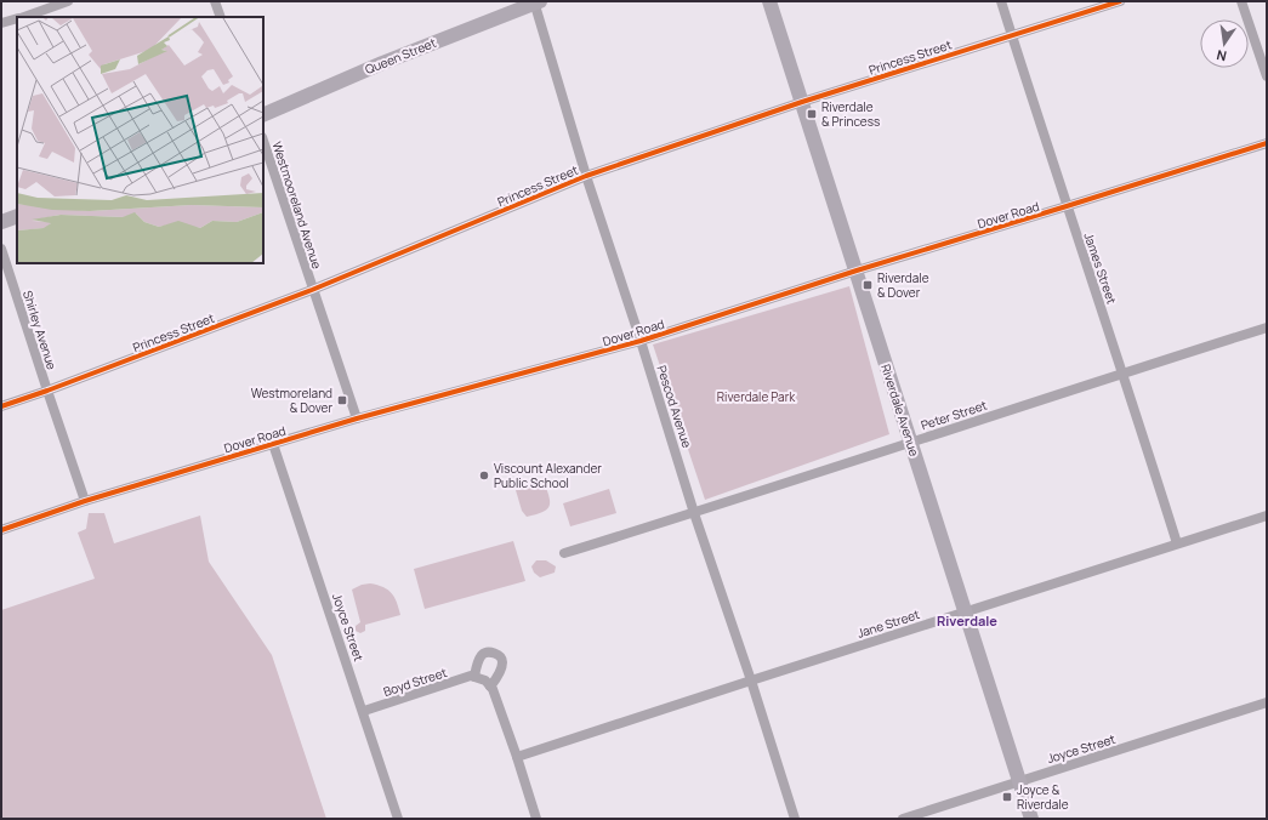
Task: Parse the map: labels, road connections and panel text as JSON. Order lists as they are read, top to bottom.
{
  "streets": {
    "street": [
      "Queen Street",
      "Princess Street",
      "Westmooreland Avenue",
      "Dover Road",
      "James Street",
      "Shirley Avenue",
      "Pescod Avenue",
      "Riverdale Avenue",
      "Peter Street",
      "Jane Street",
      "Joyce Street",
      "Boyd Street"
    ]
  },
  "crossings": [
    ["Queen Street", "Pescod Avenue"],
    ["Princess Street", "Westmooreland Avenue"],
    ["Princess Street", "James Street"],
    ["Princess Street", "Shirley Avenue"],
    ["Princess Street", "Pescod Avenue"],
    ["Princess Street", "Riverdale Avenue"],
    ["Westmooreland Avenue", "Dover Road"],
    ["Dover Road", "James Street"],
    ["Dover Road", "Shirley Avenue"],
    ["Dover Road", "Pescod Avenue"],
    ["Dover Road", "Riverdale Avenue"],
    ["Dover Road", "Joyce Street"],
    ["James Street", "Peter Street"],
    ["James Street", "Jane Street"],
    ["Pescod Avenue", "Peter Street"],
    ["Pescod Avenue", "Jane Street"],
    ["Riverdale Avenue", "Peter Street"],
    ["Riverdale Avenue", "Jane Street"],
    ["Riverdale Avenue", "Joyce Street"],
    ["Joyce Street", "Boyd Street"]
  ],
  "districts": ["Riverdale"],
  "parks": ["Riverdale Park"],
  "places": {
    "transit": [
      "Riverdale & Princess",
      "Riverdale & Dover",
      "Westmoreland & Dover",
      "Joyce & Riverdale"
    ],
    "other": ["Viscount Alexander Public School"]
  },
  "north": "bottom"
}
